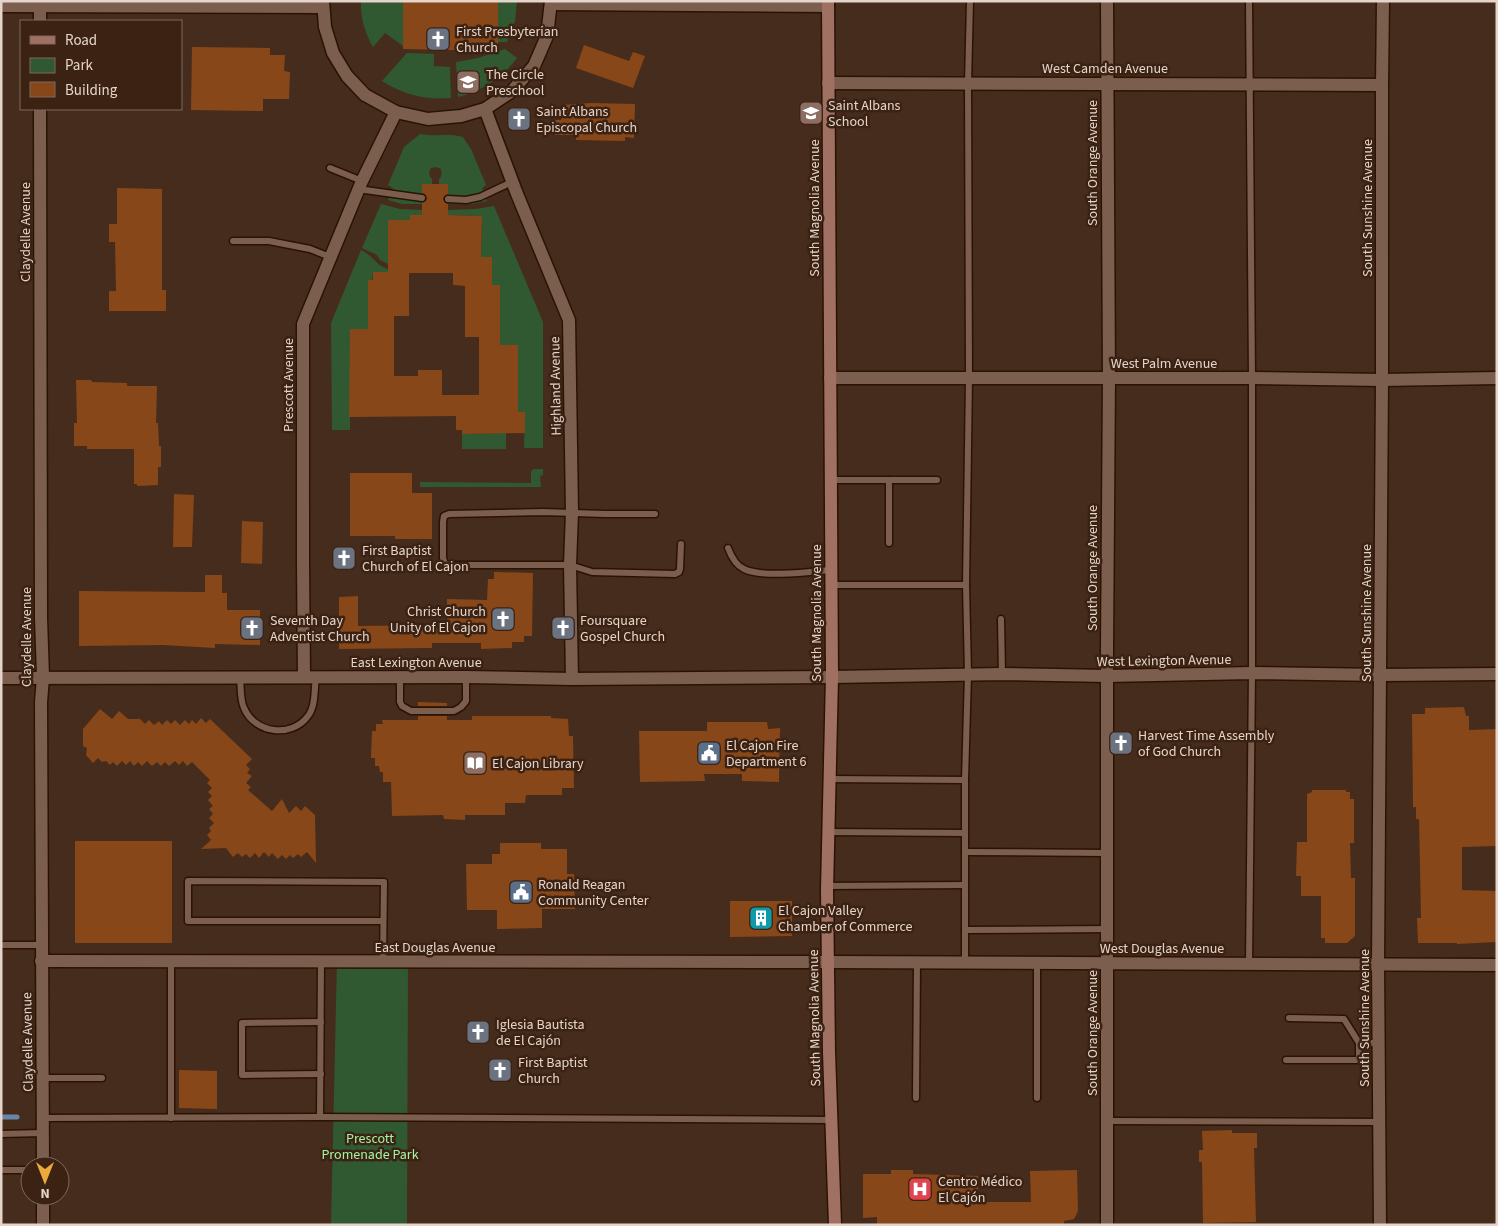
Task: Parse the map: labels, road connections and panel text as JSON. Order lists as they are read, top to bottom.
{
  "streets": {
    "main road": ["South Magnolia Avenue"],
    "street": [
      "West Camden Avenue",
      "South Orange Avenue",
      "South Sunshine Avenue",
      "Claydelle Avenue",
      "West Palm Avenue",
      "Prescott Avenue",
      "Highland Avenue",
      "West Lexington Avenue",
      "East Lexington Avenue",
      "East Douglas Avenue",
      "West Douglas Avenue"
    ]
  },
  "crossings": [
    ["West Camden Avenue", "South Orange Avenue"],
    ["West Camden Avenue", "South Magnolia Avenue"],
    ["West Camden Avenue", "South Sunshine Avenue"],
    ["South Orange Avenue", "West Palm Avenue"],
    ["South Orange Avenue", "West Lexington Avenue"],
    ["South Orange Avenue", "West Douglas Avenue"],
    ["South Magnolia Avenue", "West Palm Avenue"],
    ["South Magnolia Avenue", "West Lexington Avenue"],
    ["South Magnolia Avenue", "East Lexington Avenue"],
    ["South Magnolia Avenue", "East Douglas Avenue"],
    ["South Magnolia Avenue", "West Douglas Avenue"],
    ["South Sunshine Avenue", "West Palm Avenue"],
    ["South Sunshine Avenue", "West Lexington Avenue"],
    ["South Sunshine Avenue", "West Douglas Avenue"],
    ["Claydelle Avenue", "East Lexington Avenue"],
    ["Claydelle Avenue", "East Douglas Avenue"],
    ["Prescott Avenue", "East Lexington Avenue"],
    ["Highland Avenue", "East Lexington Avenue"],
    ["West Lexington Avenue", "East Lexington Avenue"],
    ["East Douglas Avenue", "West Douglas Avenue"]
  ],
  "parks": ["Prescott Promenade Park"],
  "places": {
    "church": [
      "First Presbyterian Church",
      "Saint Albans Episcopal Church",
      "First Baptist Church of El Cajon",
      "Christ Church Unity of El Cajon",
      "Seventh Day Adventist Church",
      "Foursquare Gospel Church",
      "Harvest Time Assembly of God Church",
      "Iglesia Bautista de El Cajón",
      "First Baptist Church"
    ],
    "school or university": ["The Circle Preschool", "Saint Albans School"],
    "public building": ["El Cajon Fire Department 6", "Ronald Reagan Community Center"],
    "library": ["El Cajon Library"],
    "building": ["El Cajon Valley Chamber of Commerce"],
    "hospital": ["Centro Médico El Cajón"]
  },
  "legend": ["Road", "Park", "Building"],
  "north": "bottom"
}
